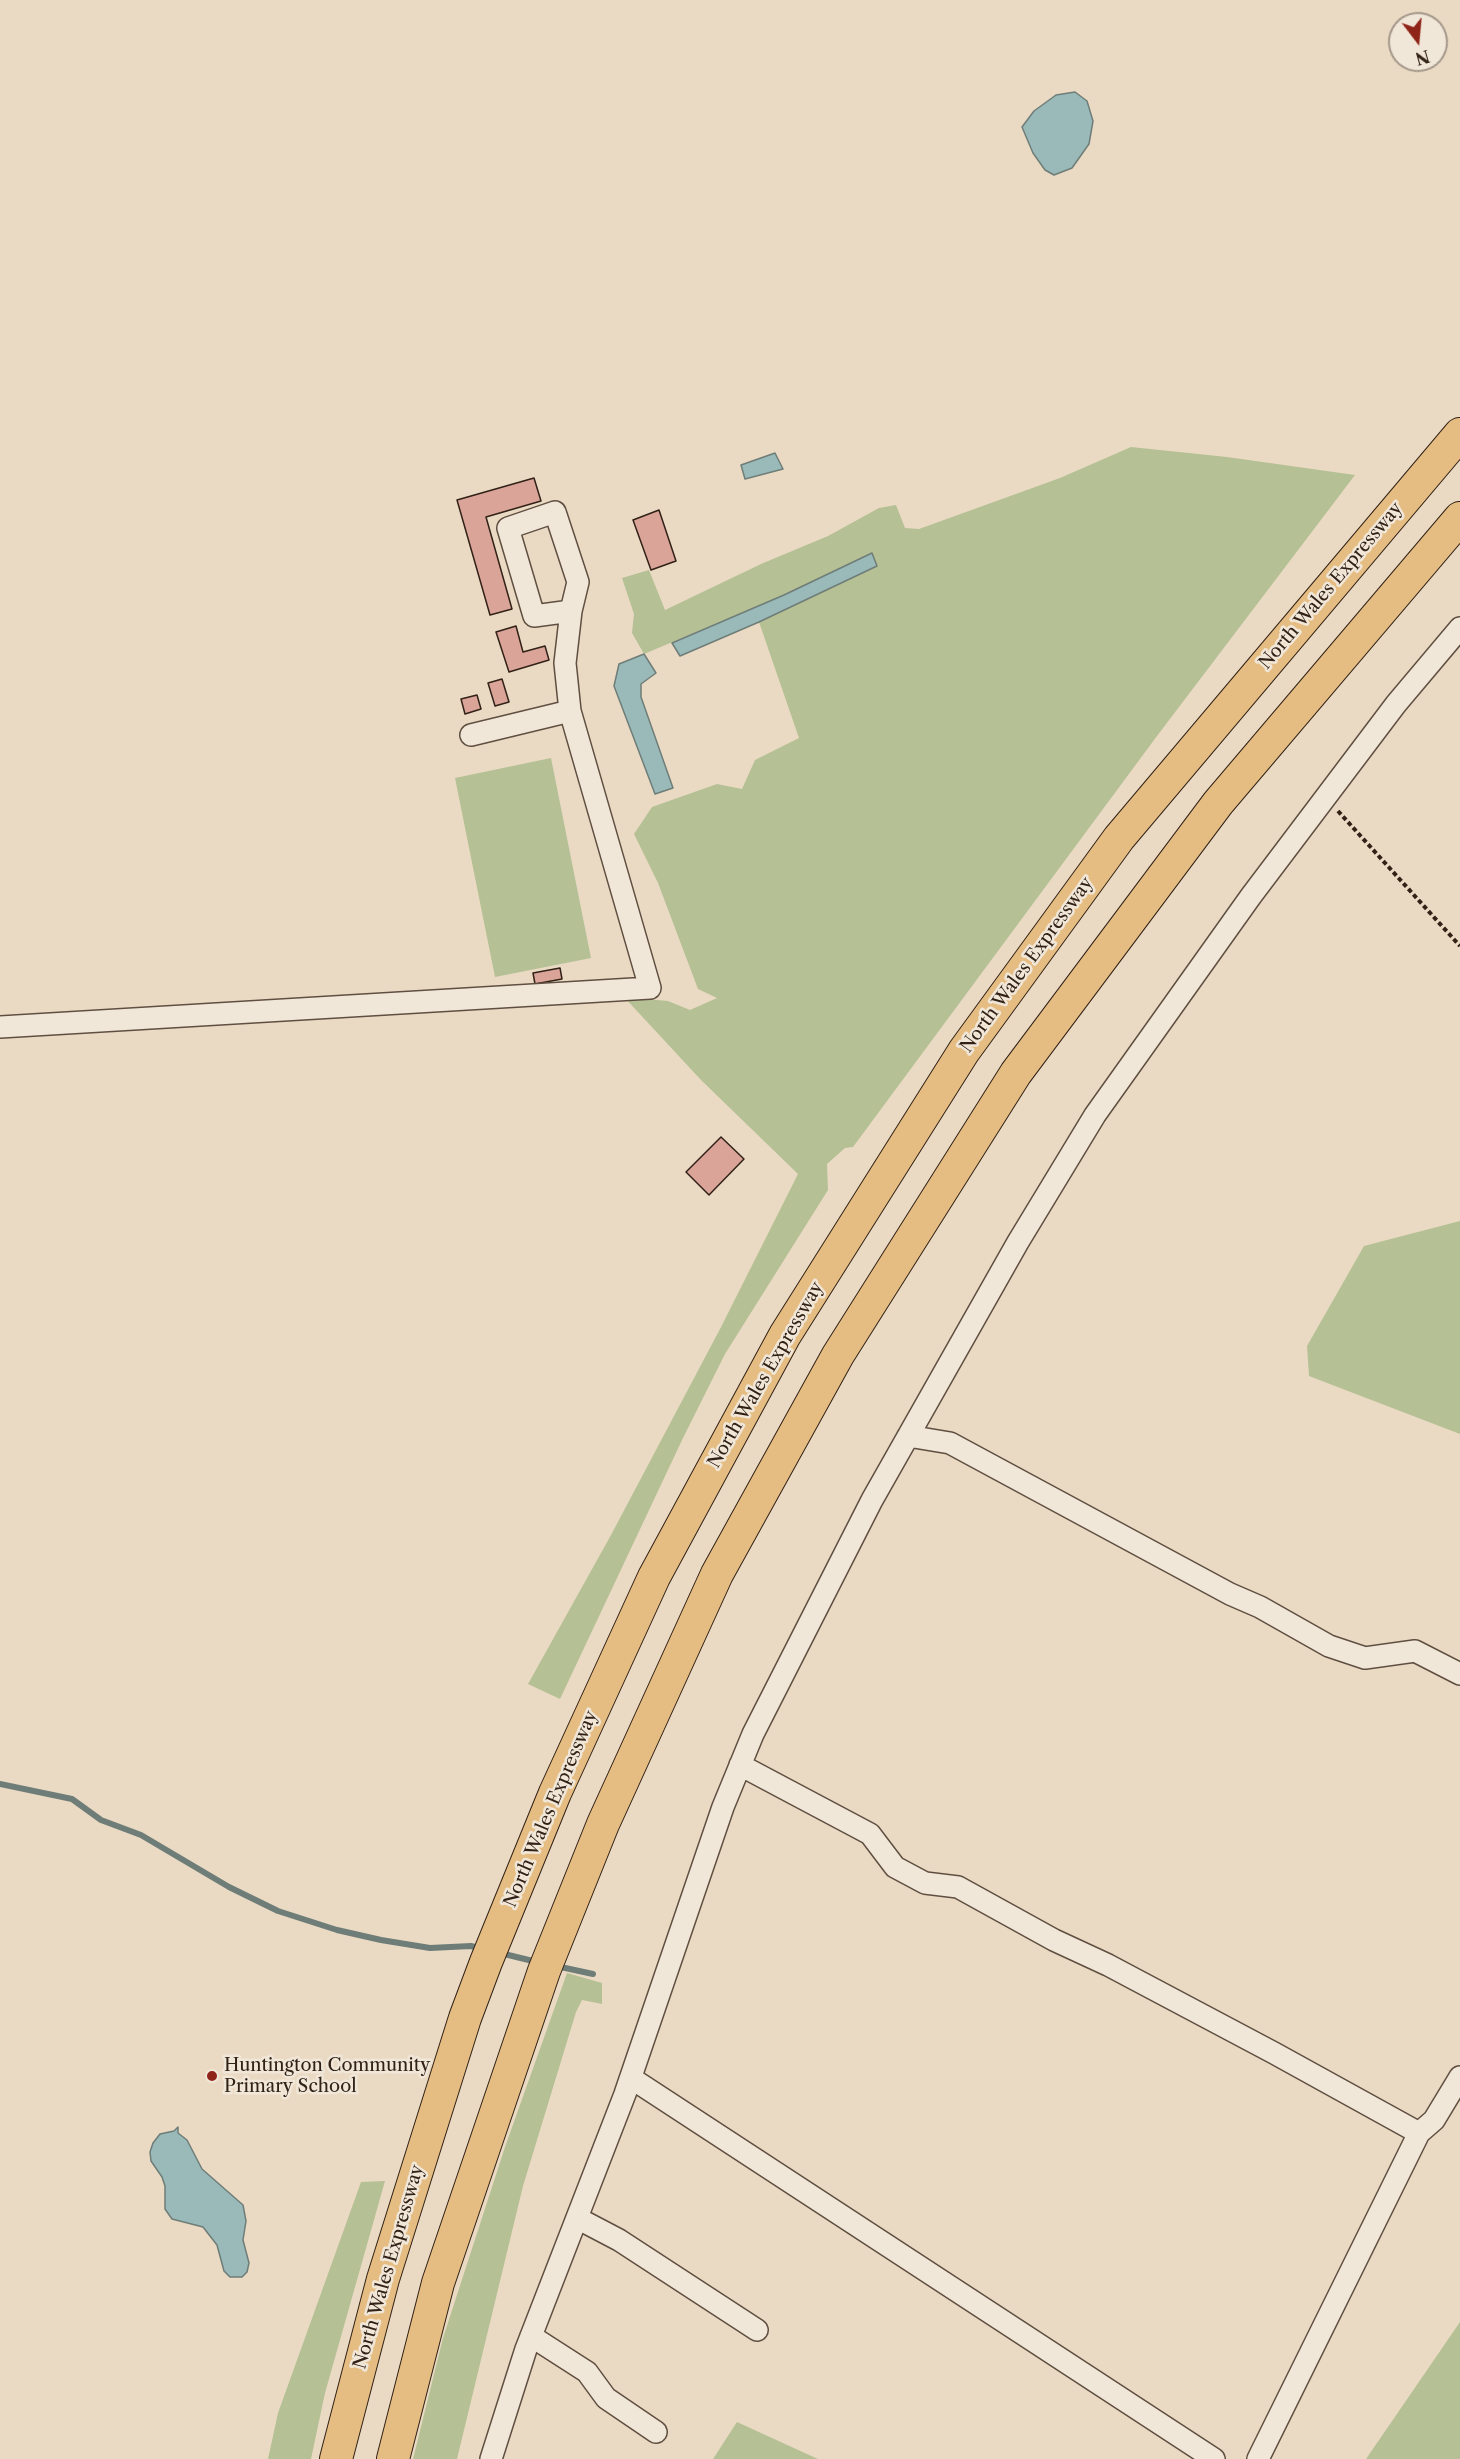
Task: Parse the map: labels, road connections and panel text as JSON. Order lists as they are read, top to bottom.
{
  "streets": {
    "highway": ["North Wales Expressway"]
  },
  "places": ["Huntington Community Primary School"],
  "north": "bottom"
}
